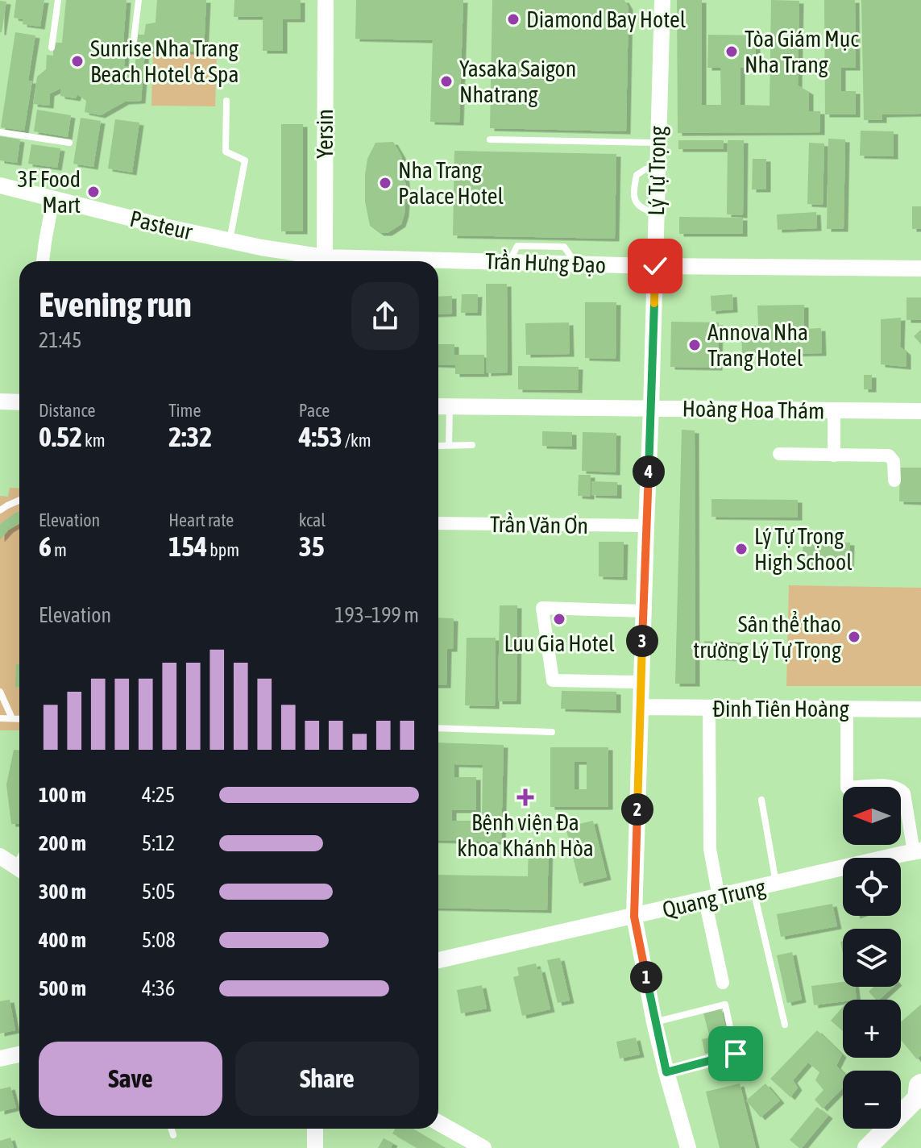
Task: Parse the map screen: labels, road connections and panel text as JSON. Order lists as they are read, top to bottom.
{
  "streets": {
    "street": [
      "Yersin",
      "Lý Tự Trọng",
      "Pasteur",
      "Trần Hưng Đạo",
      "Hoàng Hoa Thám",
      "Trần Văn Ơn",
      "Đinh Tiên Hoàng",
      "Quang Trung"
    ]
  },
  "crossings": [
    ["Lý Tự Trọng", "Trần Hưng Đạo"],
    ["Lý Tự Trọng", "Hoàng Hoa Thám"],
    ["Lý Tự Trọng", "Trần Văn Ơn"],
    ["Lý Tự Trọng", "Đinh Tiên Hoàng"],
    ["Lý Tự Trọng", "Quang Trung"]
  ],
  "places": {
    "other": [
      "Diamond Bay Hotel",
      "Tòa Giám Mục Nha Trang",
      "Sunrise Nha Trang Beach Hotel & Spa",
      "Yasaka Saigon Nhatrang",
      "Nha Trang Palace Hotel",
      "3F Food Mart",
      "Annova Nha Trang Hotel",
      "Lý Tự Trọng High School",
      "Luu Gia Hotel",
      "Sân thể thao trường Lý Tự Trọng"
    ],
    "health": ["Bệnh viện Đa khoa Khánh Hòa"]
  },
  "north": "left",
  "page": {
    "heading": ["Evening run", "21:45"],
    "stats": [
      ["Distance", "0.52 km"],
      ["Time", "2:32"],
      ["Pace", "4:53 /km"],
      ["Elevation", "6 m"],
      ["Heart rate", "154 bpm"],
      ["kcal", "35"]
    ],
    "pins": [
      "4",
      "3",
      "2",
      "1"
    ],
    "chart": ["Elevation", "193–199 m"],
    "list": [
      {
        "name": "100 m",
        "note": "4:25"
      },
      {
        "name": "200 m",
        "note": "5:12"
      },
      {
        "name": "300 m",
        "note": "5:05"
      },
      {
        "name": "400 m",
        "note": "5:08"
      },
      {
        "name": "500 m",
        "note": "4:36"
      }
    ],
    "map_buttons": ["+", "−"],
    "buttons": ["Save", "Share"]
  }
}
